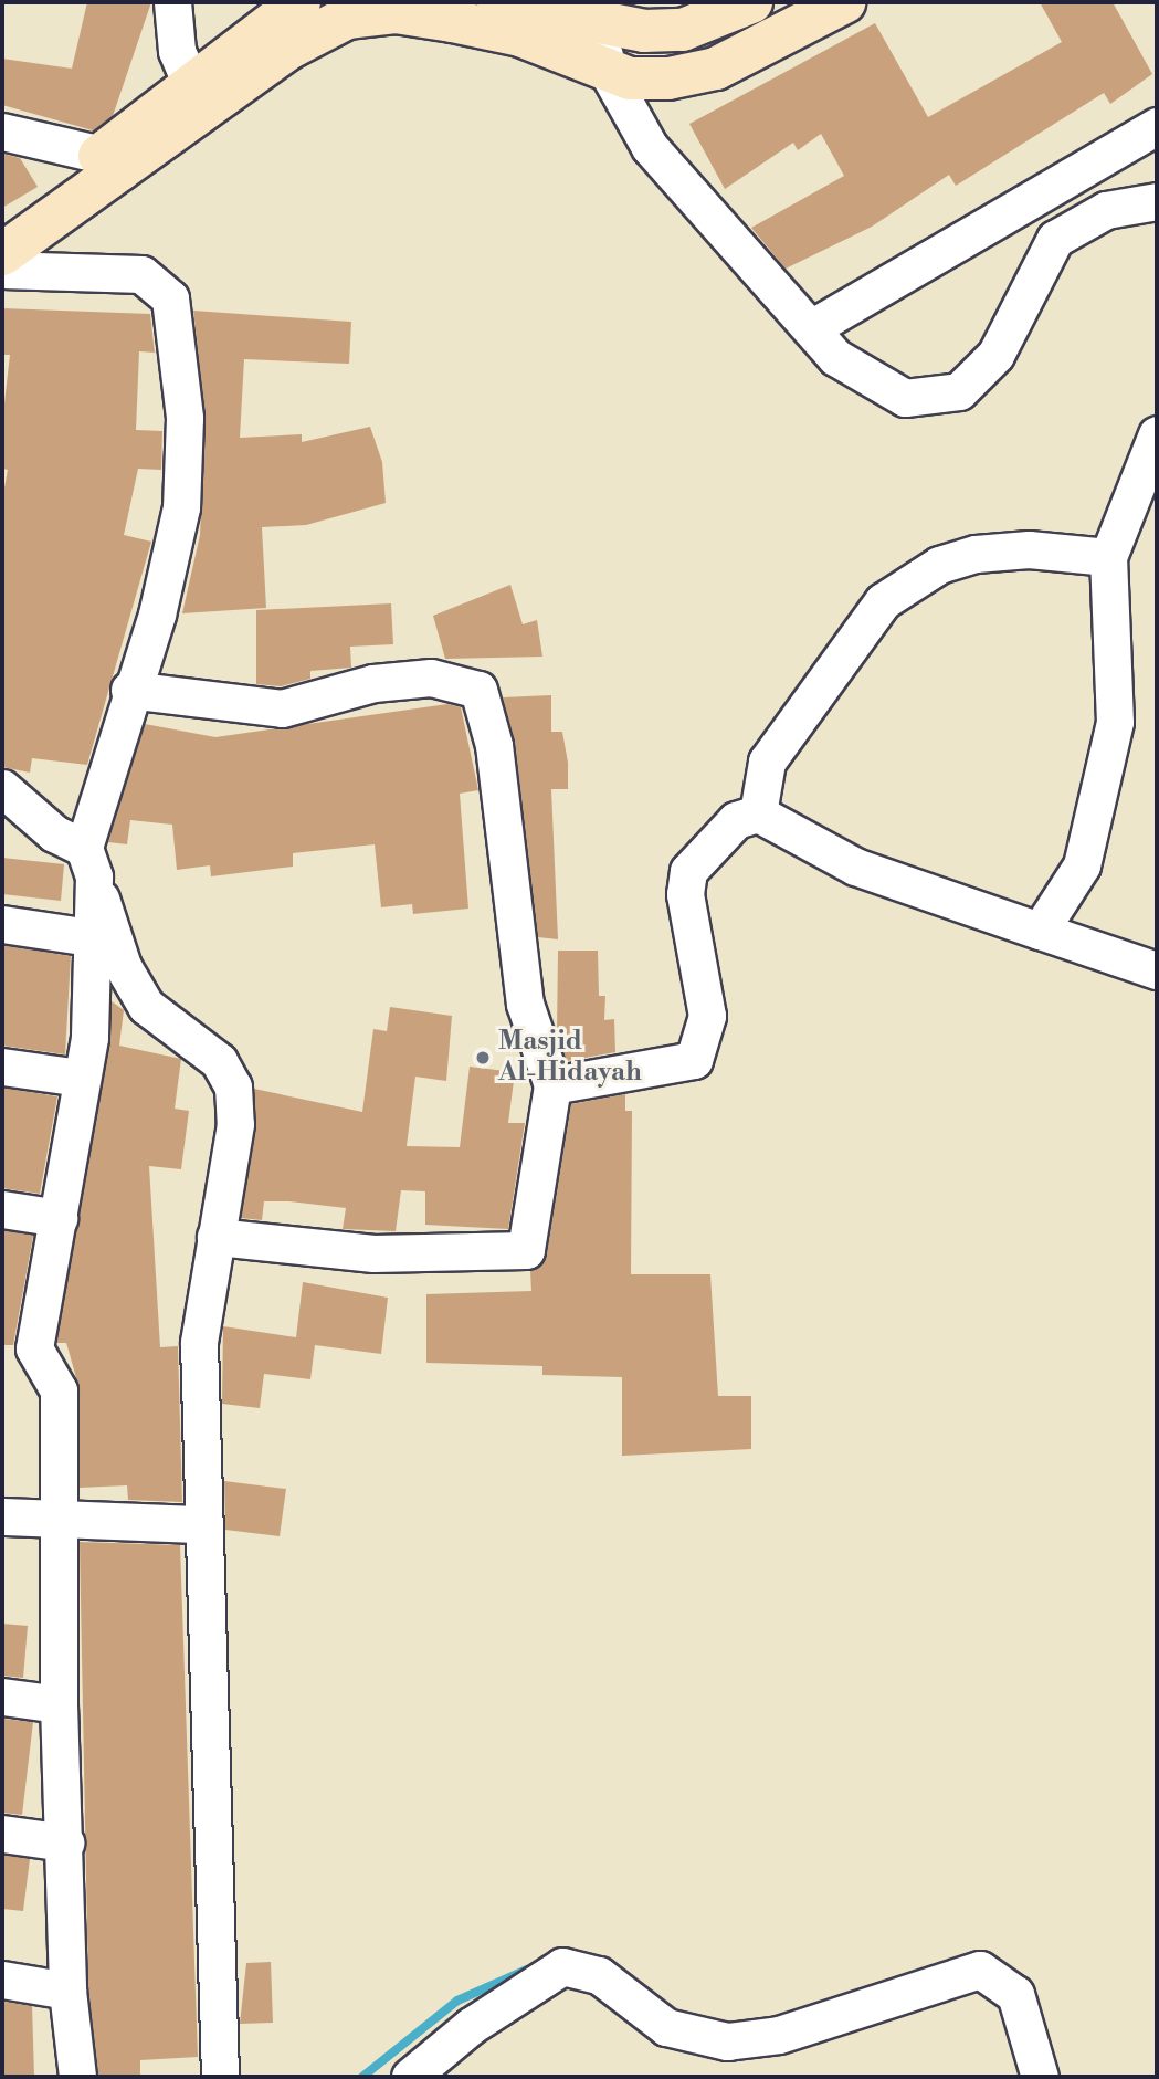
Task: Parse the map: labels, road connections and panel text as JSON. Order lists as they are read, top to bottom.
{
  "places": ["Masjid Al-Hidayah"]
}
